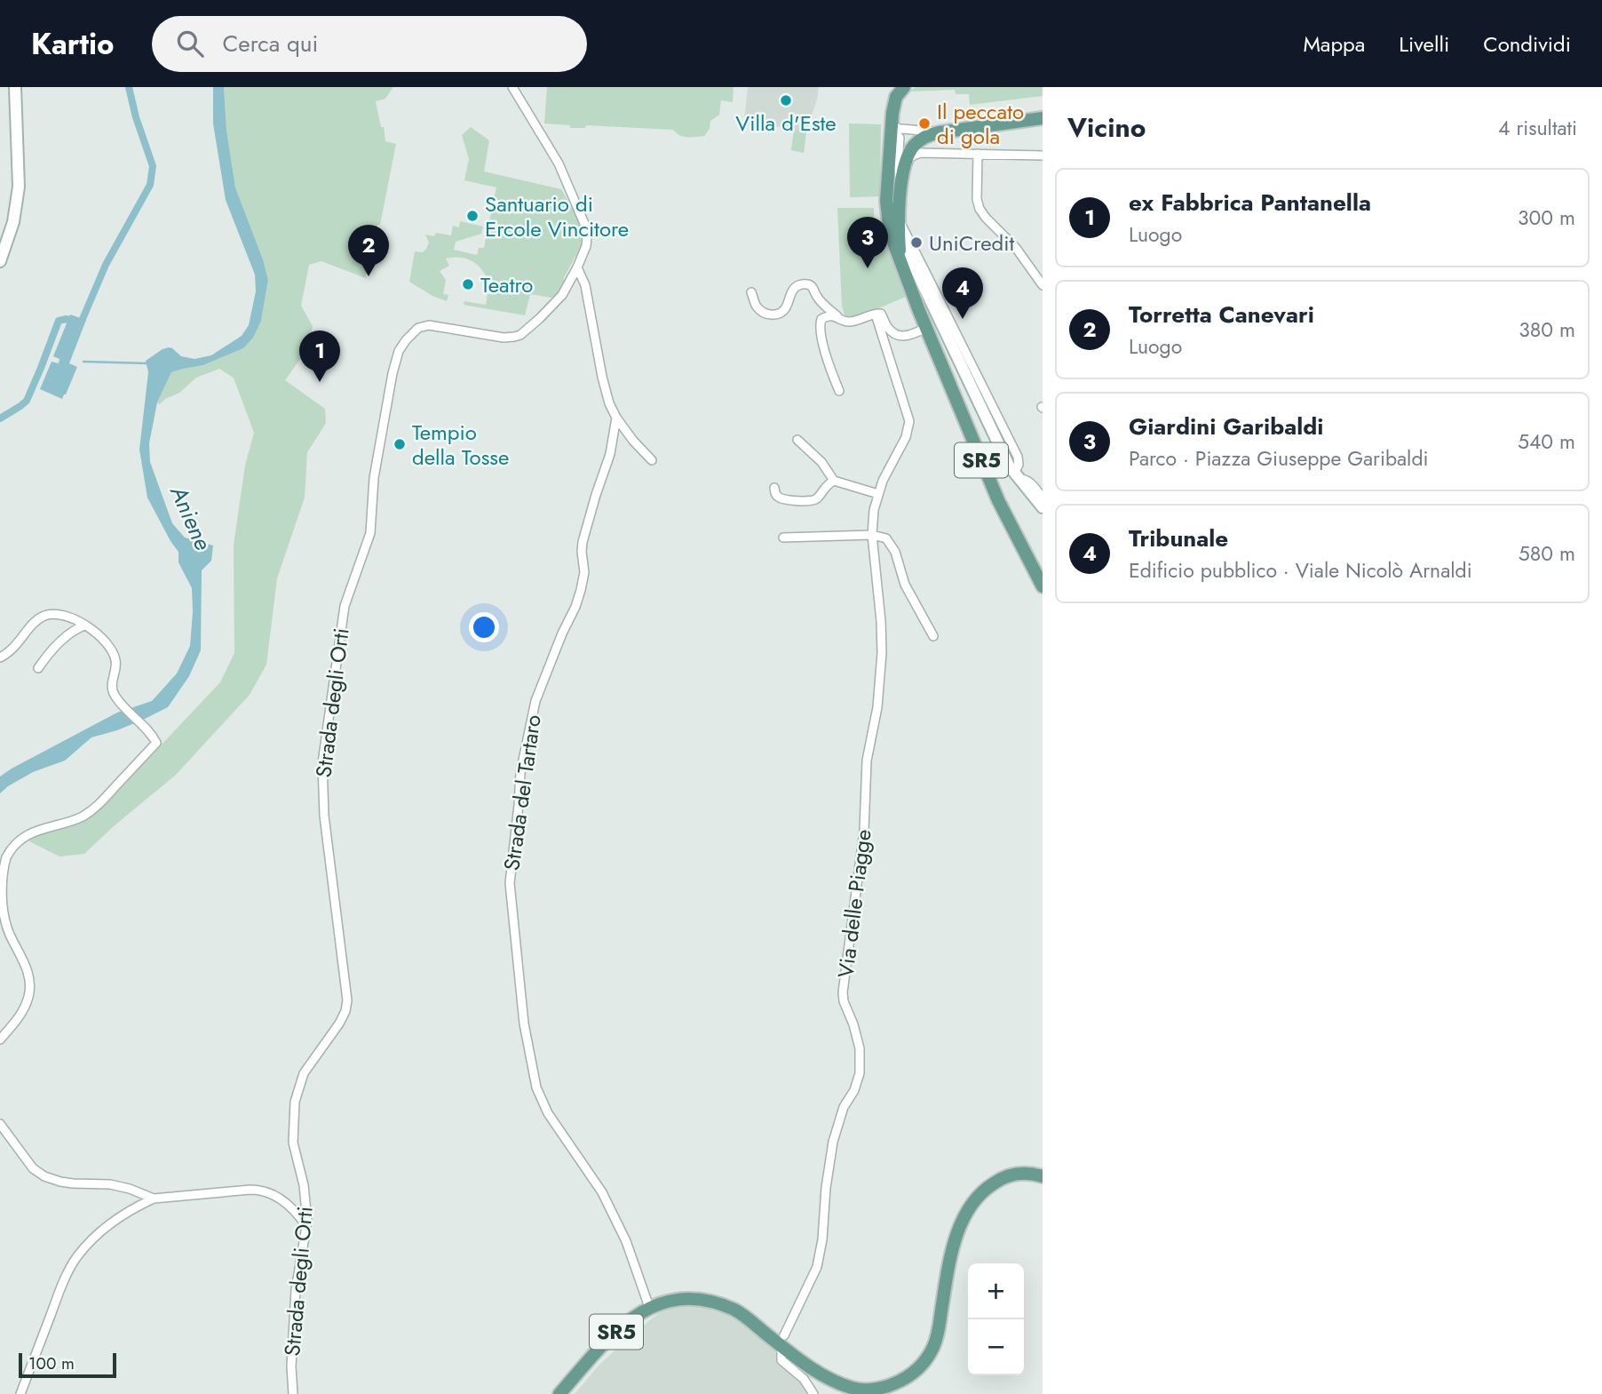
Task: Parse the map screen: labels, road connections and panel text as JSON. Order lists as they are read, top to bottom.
{
  "streets": {
    "main road": ["SR5"],
    "street": ["Strada degli Orti", "Strada del Tartaro", "Via delle Piagge"]
  },
  "crossings": [
    ["SR5", "Strada del Tartaro"],
    ["SR5", "Via delle Piagge"]
  ],
  "water": ["Aniene"],
  "places": [
    "Villa d'Este",
    "Il peccato di gola",
    "Santuario di Ercole Vincitore",
    "UniCredit",
    "Teatro",
    "Tempio della Tosse"
  ],
  "scale_bar": "100 m",
  "page": {
    "header": "Kartio",
    "search": "Cerca qui",
    "nav": ["Mappa", "Livelli", "Condividi"],
    "heading": ["Vicino", "4 risultati"],
    "list": [
      {
        "mark": "1",
        "name": "ex Fabbrica Pantanella",
        "note": "Luogo",
        "value": "300 m"
      },
      {
        "mark": "2",
        "name": "Torretta Canevari",
        "note": "Luogo",
        "value": "380 m"
      },
      {
        "mark": "3",
        "name": "Giardini Garibaldi",
        "note": "Parco · Piazza Giuseppe Garibaldi",
        "value": "540 m"
      },
      {
        "mark": "4",
        "name": "Tribunale",
        "note": "Edificio pubblico · Viale Nicolò Arnaldi",
        "value": "580 m"
      }
    ],
    "pins": [
      "3",
      "2",
      "4",
      "1"
    ],
    "map_buttons": ["+", "−"],
    "scale": "100 m"
  }
}
